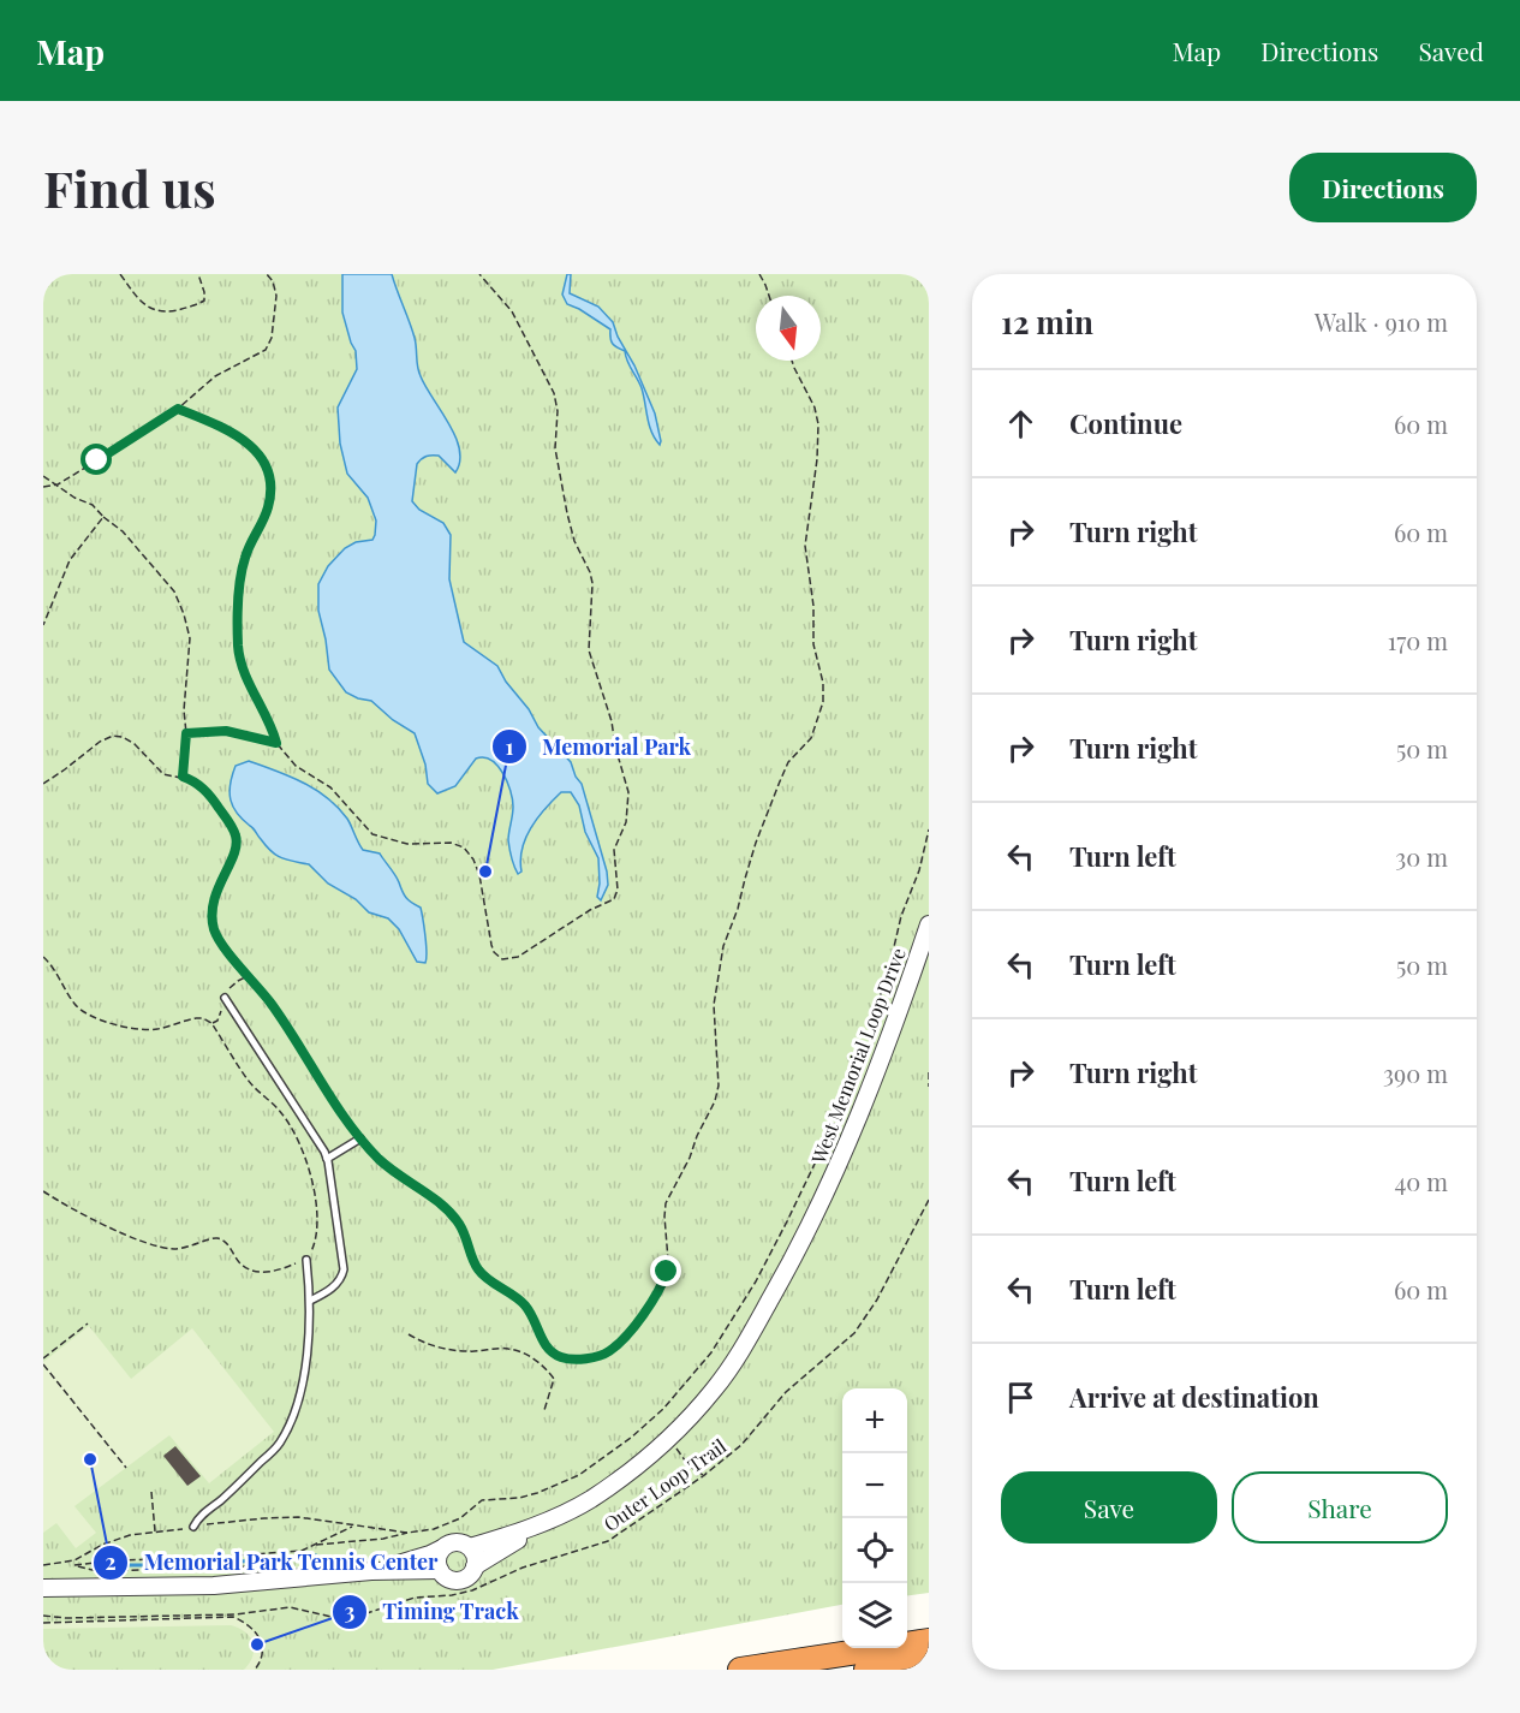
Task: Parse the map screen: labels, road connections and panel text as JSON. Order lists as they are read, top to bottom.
{
  "streets": {
    "street": ["West Memorial Loop Drive"],
    "path": ["Outer Loop Trail"]
  },
  "places": ["Memorial Park", "Memorial Park Tennis Center", "Timing Track"],
  "north": "bottom",
  "page": {
    "header": "Map",
    "nav": ["Map", "Directions", "Saved"],
    "buttons": [
      "Directions",
      ["Save", "Share"]
    ],
    "title": "Find us",
    "heading": ["12 min", "Walk · 910 m"],
    "list": [
      ["Continue", "60 m"],
      ["Turn right", "60 m"],
      ["Turn right", "170 m"],
      ["Turn right", "50 m"],
      ["Turn left", "30 m"],
      ["Turn left", "50 m"],
      ["Turn right", "390 m"],
      ["Turn left", "40 m"],
      ["Turn left", "60 m"],
      "Arrive at destination"
    ],
    "map_buttons": ["+", "−"]
  }
}
